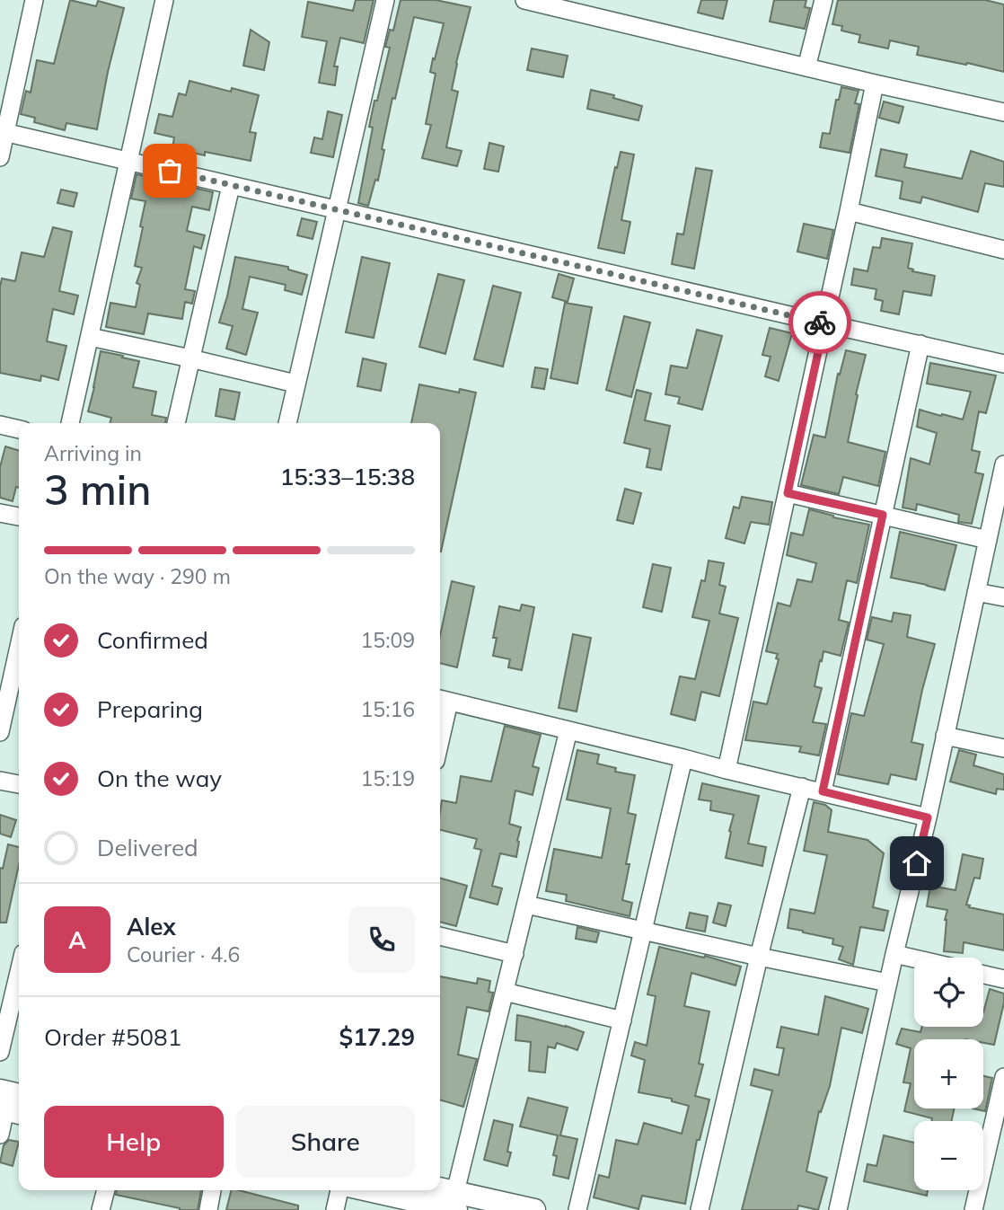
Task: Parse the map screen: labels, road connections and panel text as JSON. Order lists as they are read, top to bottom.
{
  "page": {
    "heading": ["3 min", "Arriving in", "15:33–15:38"],
    "panel": [
      "Alex",
      "Courier · 4.6",
      "Order #5081",
      "$17.29"
    ],
    "bar": "On the way · 290 m",
    "list": [
      ["Confirmed", "15:09"],
      ["Preparing", "15:16"],
      ["On the way", "15:19"],
      "Delivered"
    ],
    "round": "A",
    "map_buttons": ["+", "−"],
    "buttons": ["Help", "Share"]
  }
}
